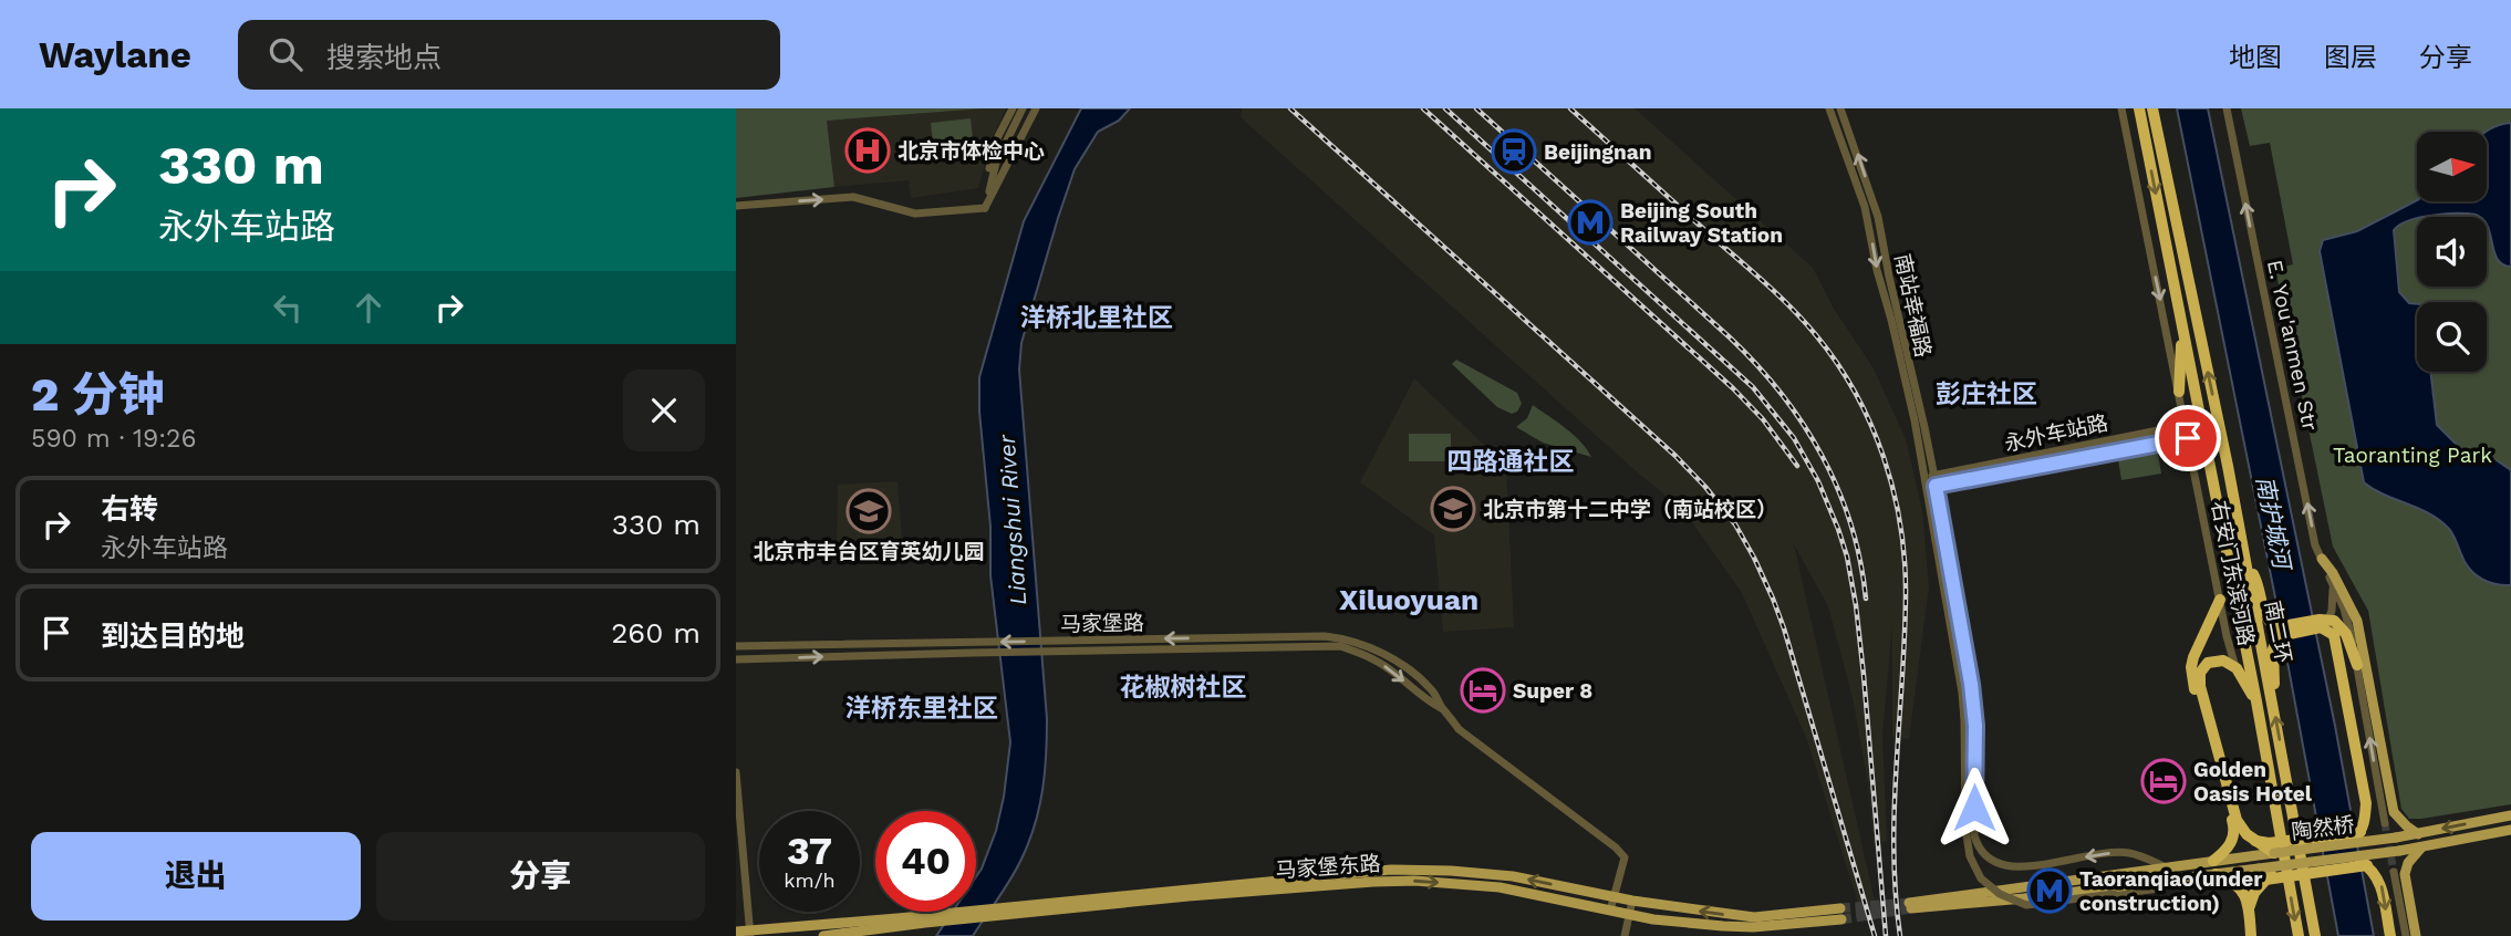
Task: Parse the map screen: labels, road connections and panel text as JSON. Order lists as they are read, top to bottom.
{
  "streets": {
    "highway": ["南二环"],
    "main road": ["陶然桥", "马家堡东路"],
    "street": [
      "南站幸福路",
      "E. You'anmen Str",
      "永外车站路",
      "右安门东滨河路",
      "马家堡路"
    ]
  },
  "crossings": [
    ["南站幸福路", "永外车站路"],
    ["永外车站路", "右安门东滨河路"]
  ],
  "one_way": ["E. You'anmen Str", "右安门东滨河路"],
  "districts": [
    "洋桥北里社区",
    "彭庄社区",
    "四路通社区",
    "Xiluoyuan",
    "花椒树社区",
    "洋桥东里社区"
  ],
  "water": ["Liangshui River", "南护城河"],
  "parks": ["Taoranting Park"],
  "places": {
    "hospital": ["北京市体检中心"],
    "station": ["Beijingnan"],
    "metro station": ["Beijing South Railway Station", "Taoranqiao(under construction)"],
    "school or university": ["北京市第十二中学（南站校区）", "北京市丰台区育英幼儿园"],
    "hotel": ["Super 8", "Golden Oasis Hotel"]
  },
  "north": "right",
  "page": {
    "header": "Waylane",
    "search": "搜索地点",
    "nav": ["地图", "图层", "分享"],
    "turn": ["330 m", "永外车站路"],
    "heading": ["2 分钟", "590 m · 19:26"],
    "list": [
      {
        "name": "右转",
        "note": "永外车站路",
        "value": "330 m"
      },
      {
        "name": "到达目的地",
        "value": "260 m"
      }
    ],
    "speed": "37 km/h",
    "limit": "40",
    "buttons": ["退出", "分享"]
  }
}
